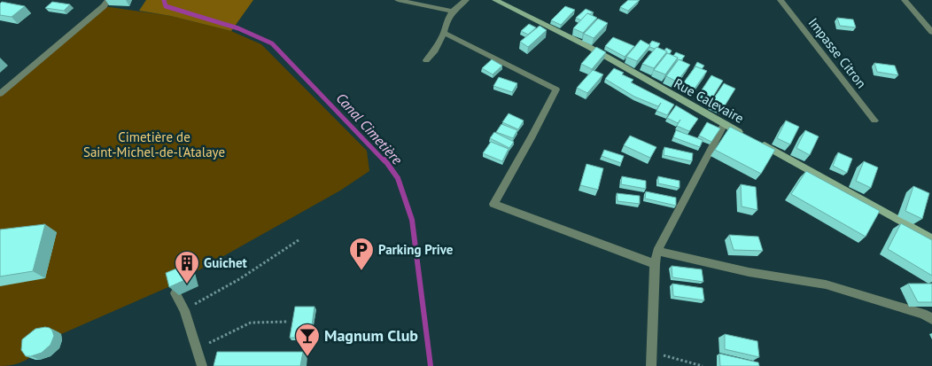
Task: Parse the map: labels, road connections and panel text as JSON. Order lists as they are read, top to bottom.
{
  "streets": {
    "main road": ["Rue Calevaire"],
    "street": ["Impasse Citron"]
  },
  "water": ["Canal Cimetière"],
  "parks": ["Cimetière de Saint-Michel-de-l'Atalaye"],
  "places": {
    "parking": ["Parking Prive"],
    "building": ["Guichet"],
    "bar": ["Magnum Club"]
  }
}
